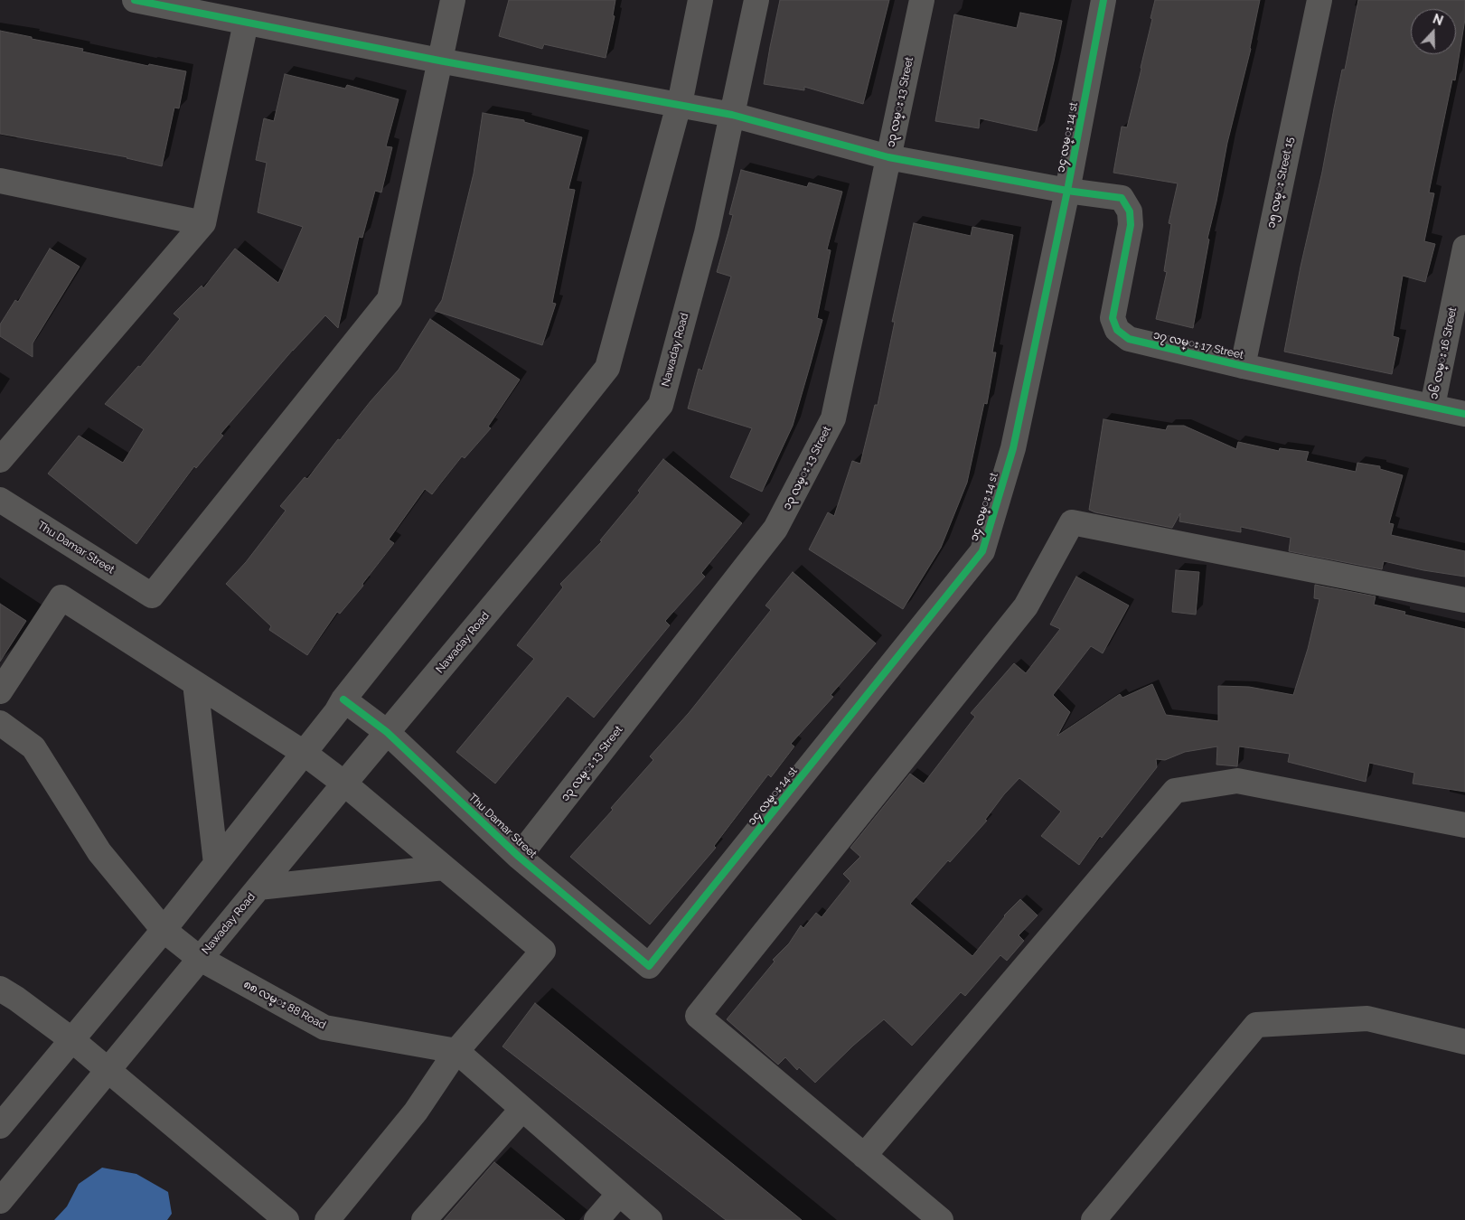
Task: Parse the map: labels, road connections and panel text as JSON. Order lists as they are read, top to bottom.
{
  "streets": {
    "street": [
      "၁၃ လမ္း 13 Street",
      "၁၄ လမ္း 14 st",
      "၁၅ လမ္း Street 15",
      "၁၇ လမ္း 17 Street",
      "Nawaday Road",
      "၁၆ လမ္း 16 Street",
      "Thu Damar Street",
      "၈၈ လမ္း 88 Road"
    ]
  },
  "crossings": [
    ["၁၃ လမ္း 13 Street", "Thu Damar Street"],
    ["၁၄ လမ္း 14 st", "၁၇ လမ္း 17 Street"],
    ["၁၄ လမ္း 14 st", "Thu Damar Street"],
    ["၁၅ လမ္း Street 15", "၁၇ လမ္း 17 Street"],
    ["၁၇ လမ္း 17 Street", "၁၆ လမ္း 16 Street"],
    ["Nawaday Road", "Thu Damar Street"],
    ["Nawaday Road", "၈၈ လမ္း 88 Road"]
  ],
  "north": "top"
}
